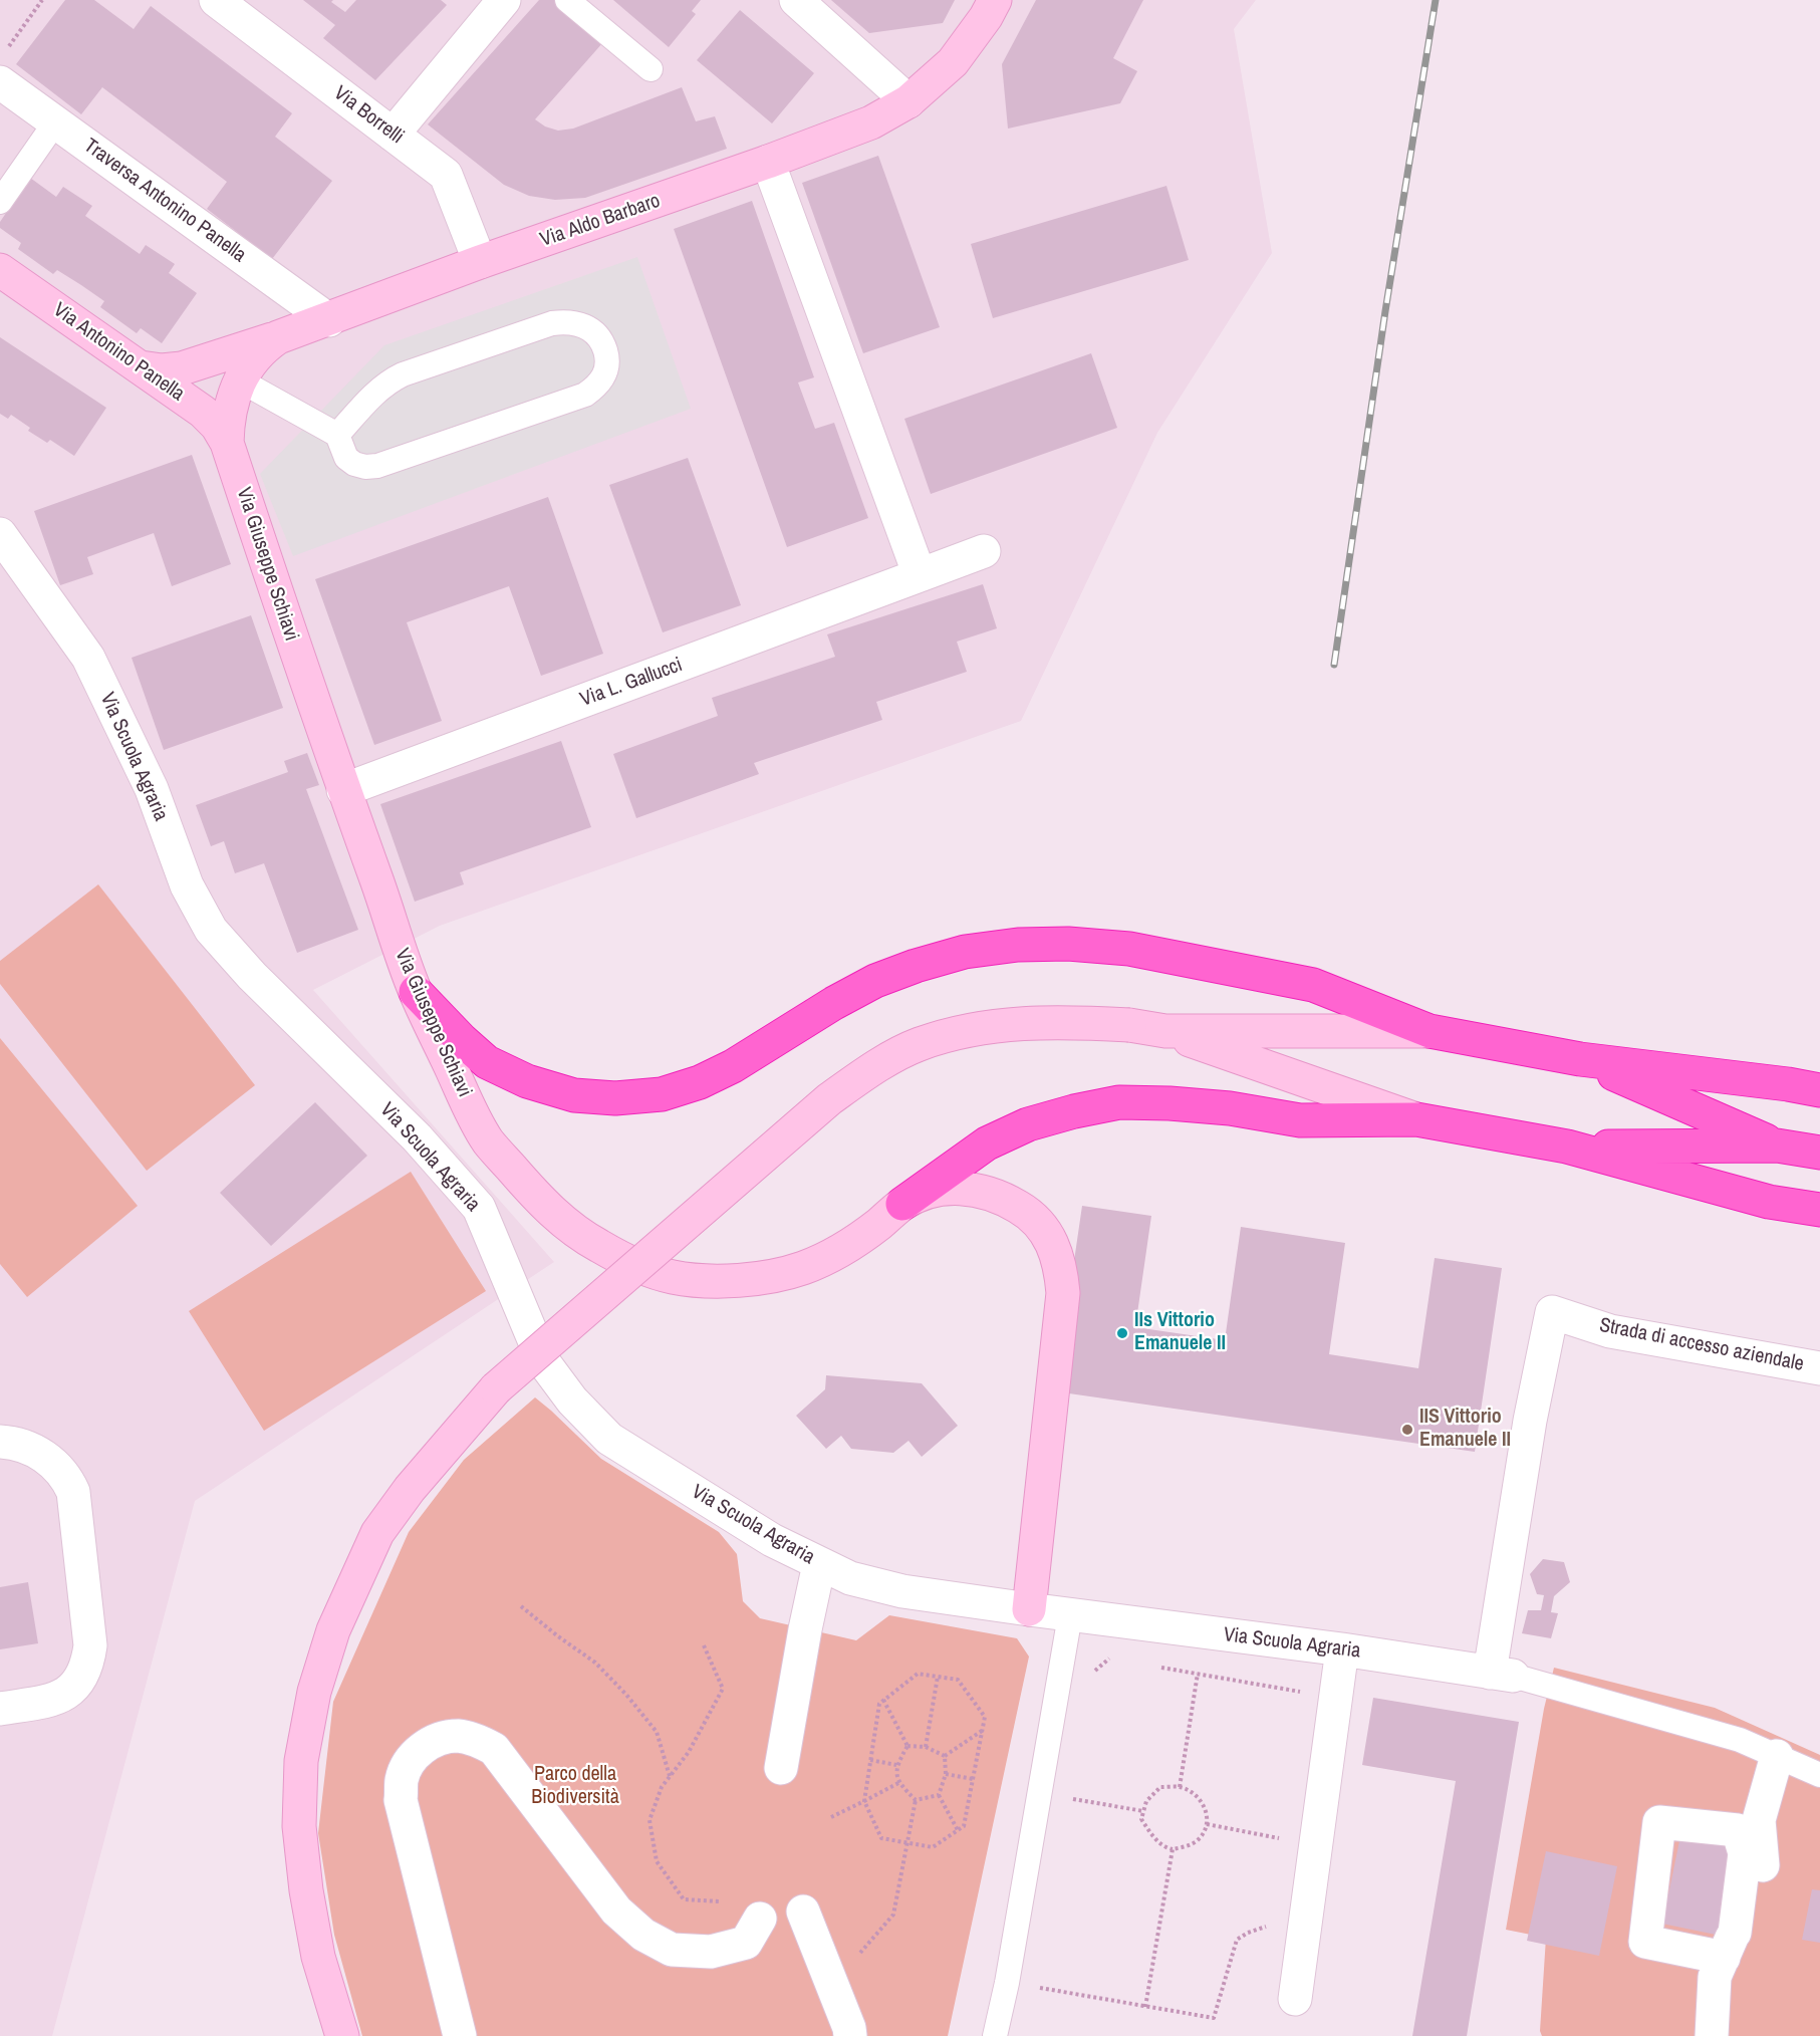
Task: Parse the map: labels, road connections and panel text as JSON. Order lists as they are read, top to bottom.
{
  "streets": {
    "street": [
      "Via Borrelli",
      "Traversa Antonino Panella",
      "Via Aldo Barbaro",
      "Via Antonino Panella",
      "Via Giuseppe Schiavi",
      "Via L. Gallucci",
      "Via Scuola Agraria",
      "Strada di accesso aziendale"
    ]
  },
  "crossings": [
    ["Via Borrelli", "Via Aldo Barbaro"],
    ["Traversa Antonino Panella", "Via Aldo Barbaro"],
    ["Via Aldo Barbaro", "Via Antonino Panella"],
    ["Via Aldo Barbaro", "Via Giuseppe Schiavi"],
    ["Via Antonino Panella", "Via Giuseppe Schiavi"],
    ["Via Giuseppe Schiavi", "Via L. Gallucci"],
    ["Via Giuseppe Schiavi", "Via Scuola Agraria"],
    ["Via Scuola Agraria", "Strada di accesso aziendale"]
  ],
  "parks": ["Parco della Biodiversità"],
  "places": ["IIs Vittorio Emanuele II", "IIS Vittorio Emanuele II"]
}
